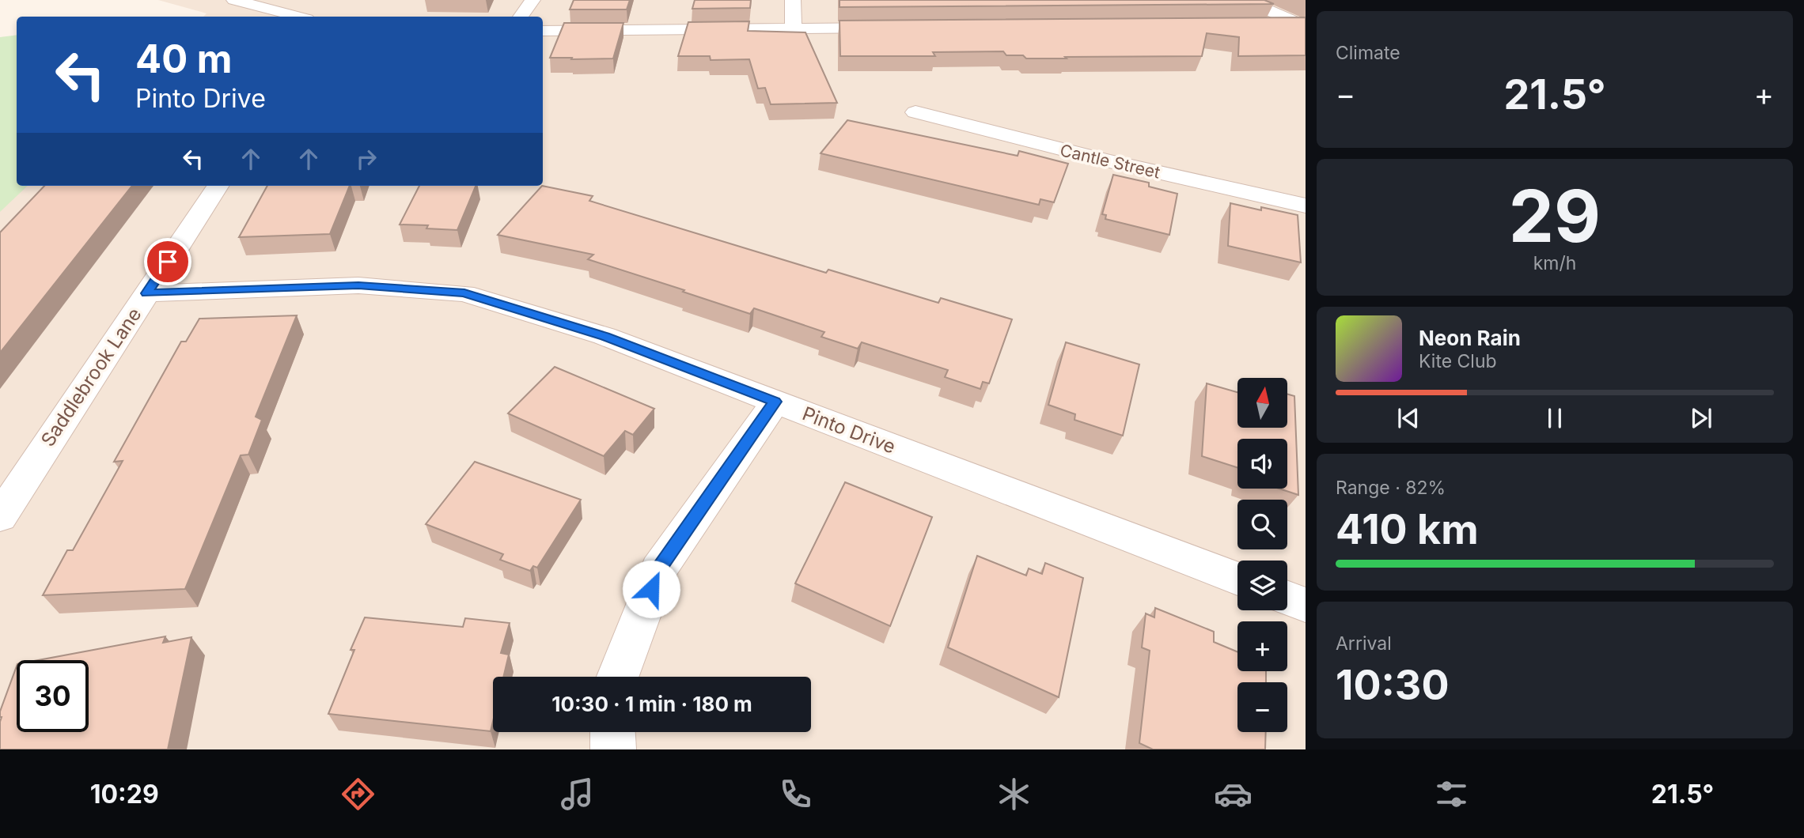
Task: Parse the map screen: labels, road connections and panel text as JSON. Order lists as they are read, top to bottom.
{
  "streets": {
    "street": ["Cantle Street", "Saddlebrook Lane", "Pinto Drive"]
  },
  "crossings": [
    ["Saddlebrook Lane", "Pinto Drive"]
  ],
  "north": "top",
  "page": {
    "tile": [
      "Climate",
      ["29", "km/h"],
      ["Range · 82%", "410 km"],
      ["Arrival", "10:30"]
    ],
    "turn": ["40 m", "Pinto Drive"],
    "heat": ["−", "21.5°", "+"],
    "song": ["Neon Rain", "Kite Club"],
    "map_buttons": ["+", "−"],
    "limit": "30",
    "trip": "10:30 · 1 min · 180 m",
    "tabs": ["10:29", "21.5°"]
  }
}
